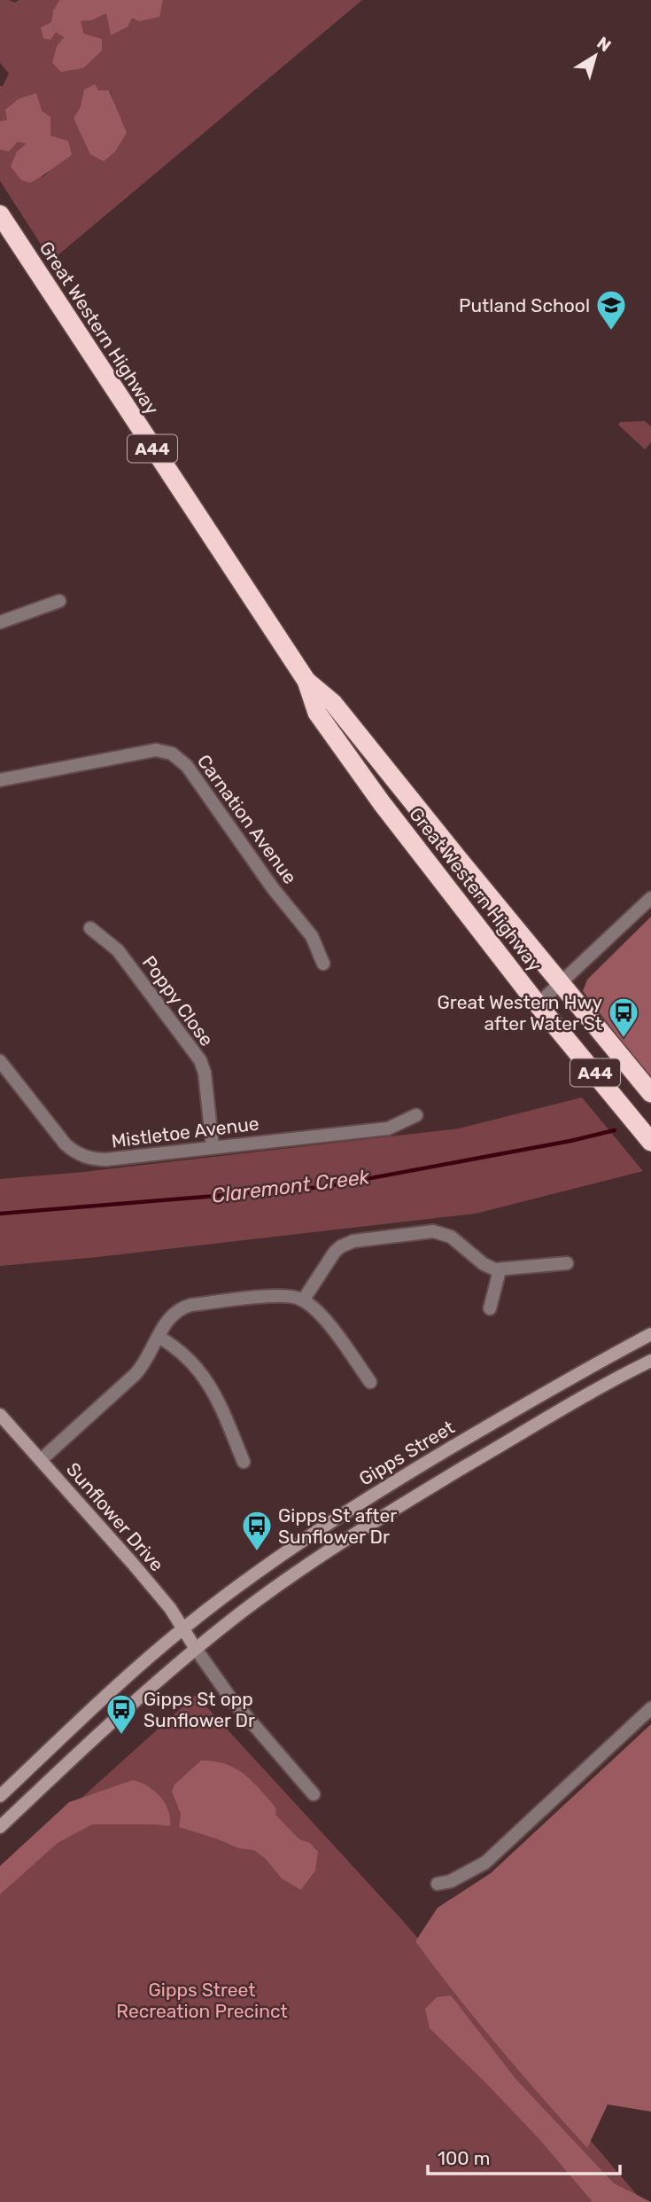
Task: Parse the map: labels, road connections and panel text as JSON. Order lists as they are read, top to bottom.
{
  "streets": {
    "highway": ["Great Western Highway", "A44"],
    "main road": ["Gipps Street", "Sunflower Drive"],
    "street": ["Carnation Avenue", "Poppy Close", "Mistletoe Avenue"]
  },
  "crossings": [
    ["Poppy Close", "Mistletoe Avenue"],
    ["Gipps Street", "Sunflower Drive"]
  ],
  "water": ["Claremont Creek"],
  "parks": ["Gipps Street Recreation Precinct"],
  "places": {
    "school or university": ["Putland School"],
    "bus stop": ["Great Western Hwy after Water St", "Gipps St after Sunflower Dr", "Gipps St opp Sunflower Dr"]
  },
  "scale_bar": "100 m",
  "north": "top right"
}
